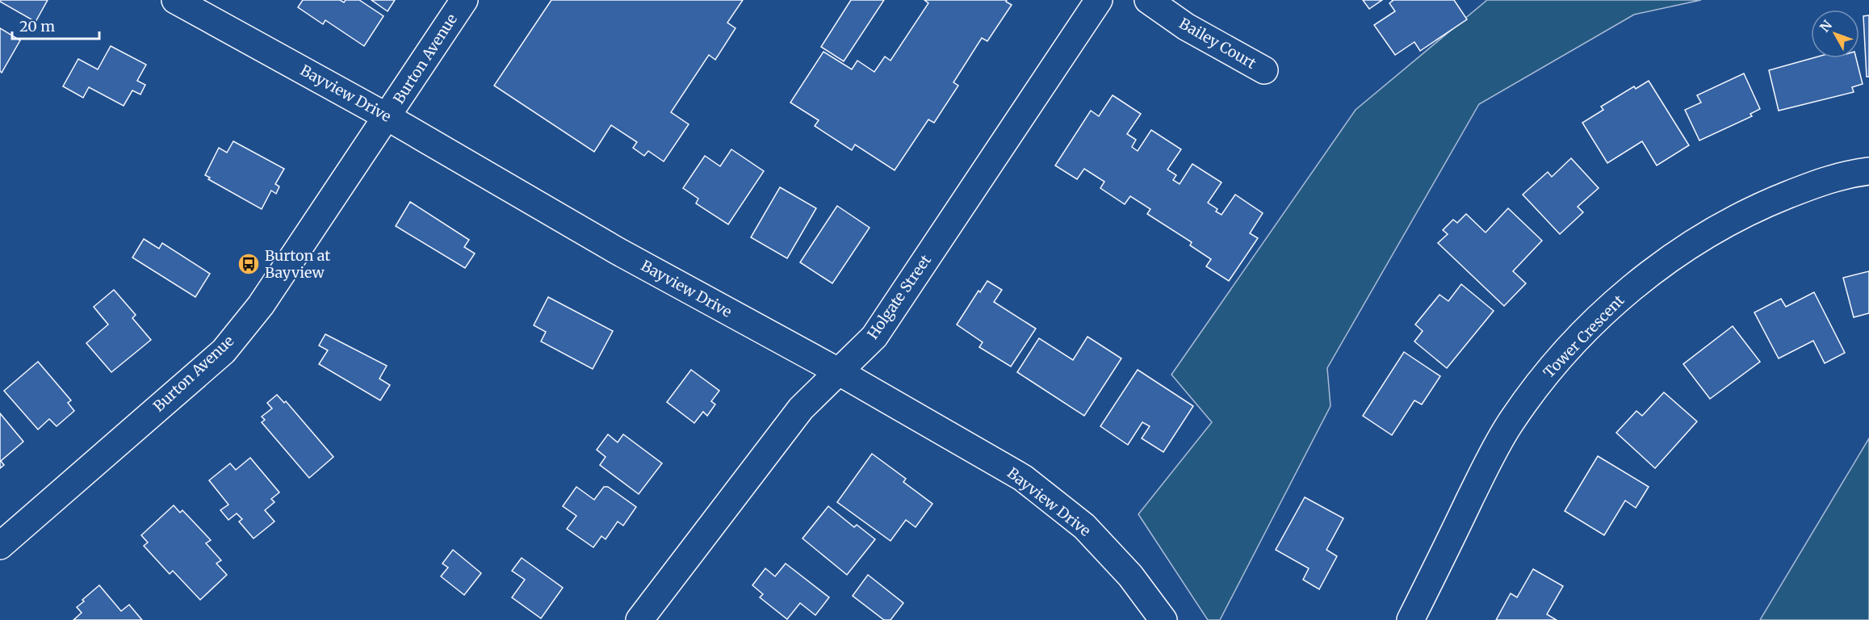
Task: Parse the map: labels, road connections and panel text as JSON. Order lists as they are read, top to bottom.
{
  "streets": {
    "street": [
      "Bailey Court",
      "Burton Avenue",
      "Bayview Drive",
      "Holgate Street",
      "Tower Crescent"
    ]
  },
  "crossings": [
    ["Burton Avenue", "Bayview Drive"],
    ["Bayview Drive", "Holgate Street"]
  ],
  "places": {
    "bus stop": ["Burton at Bayview"]
  },
  "scale_bar": "20 m",
  "north": "top left"
}
